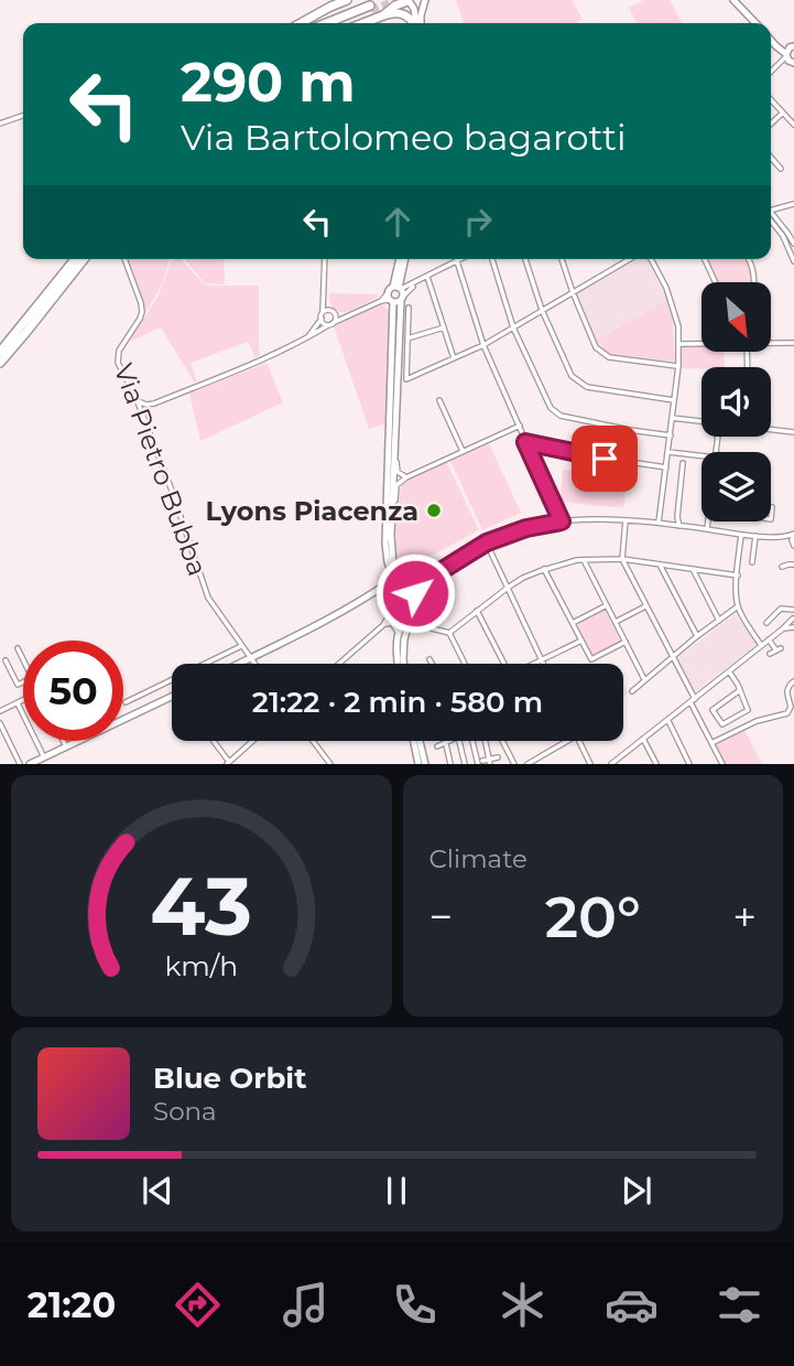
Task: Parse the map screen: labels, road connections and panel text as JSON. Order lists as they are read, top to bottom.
{
  "streets": {
    "street": ["Via Pietro Bubba"]
  },
  "places": ["Lyons Piacenza"],
  "north": "bottom right",
  "page": {
    "turn": ["290 m", "Via Bartolomeo bagarotti"],
    "limit": "50",
    "trip": "21:22 · 2 min · 580 m",
    "tile": "Climate",
    "heat": ["−", "20°", "+"],
    "song": ["Blue Orbit", "Sona"],
    "tabs": "21:20",
    "gauge": ["43", "km/h"]
  }
}
